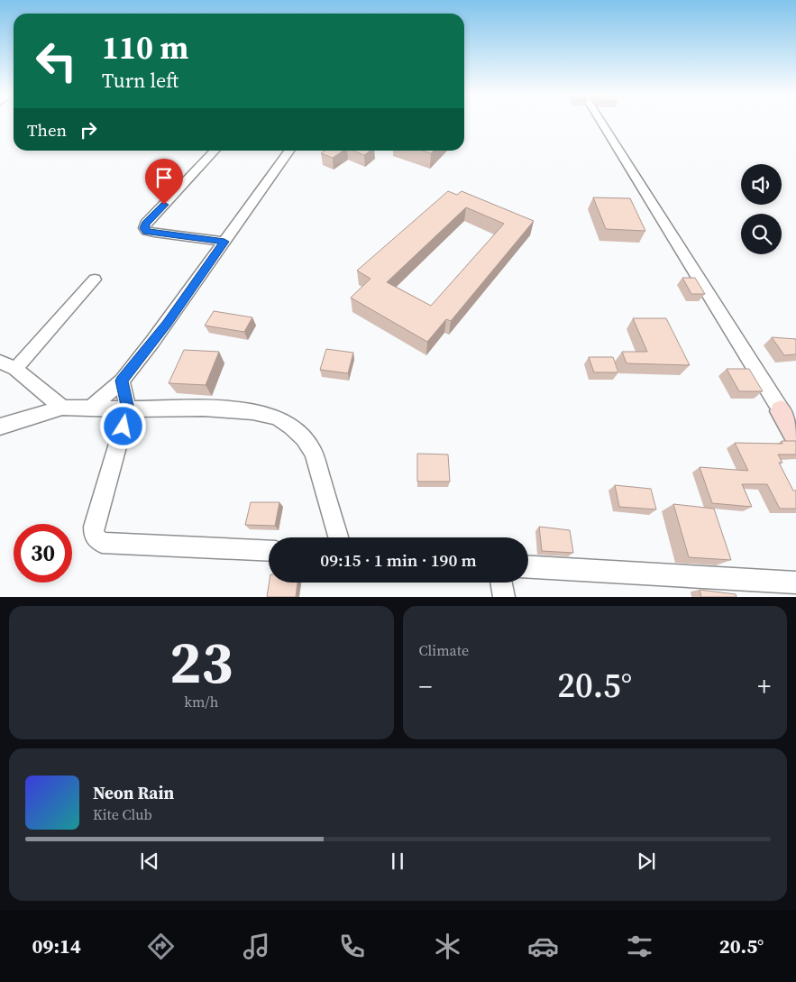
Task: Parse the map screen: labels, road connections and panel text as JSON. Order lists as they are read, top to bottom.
{
  "page": {
    "turn": ["110 m", "Turn left"],
    "then": "Then",
    "limit": "30",
    "trip": "09:15 · 1 min · 190 m",
    "tile": [
      ["23", "km/h"],
      "Climate"
    ],
    "heat": ["−", "20.5°", "+"],
    "song": ["Neon Rain", "Kite Club"],
    "tabs": ["09:14", "20.5°"]
  }
}
